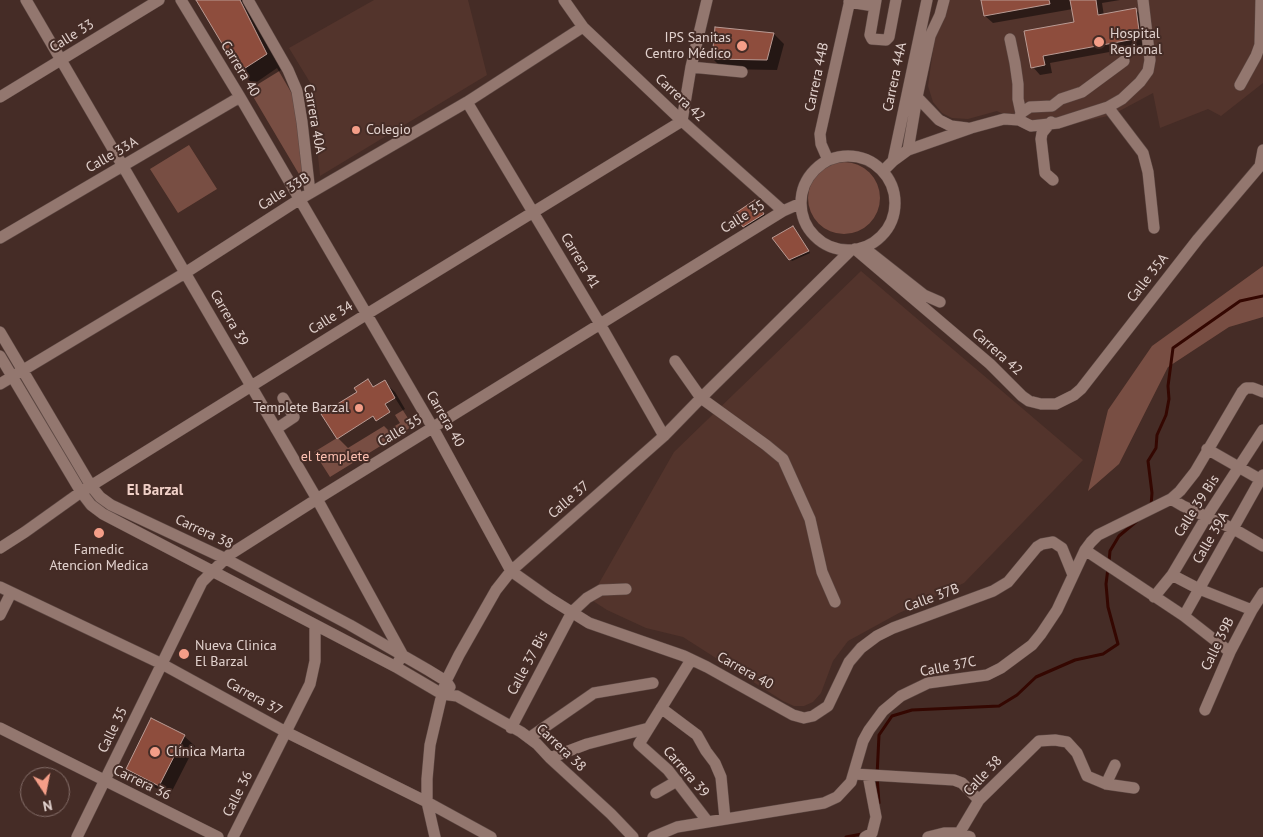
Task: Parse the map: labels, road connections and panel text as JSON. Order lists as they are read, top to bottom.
{
  "streets": {
    "street": [
      "Calle 33",
      "Carrera 40",
      "Carrera 44B",
      "Carrera 44A",
      "Carrera 42",
      "Carrera 40A",
      "Calle 33A",
      "Calle 33B",
      "Calle 35",
      "Carrera 41",
      "Calle 35A",
      "Carrera 39",
      "Calle 34",
      "Calle 37",
      "Calle 39 Bis",
      "Carrera 38",
      "Calle 39A",
      "Calle 37B",
      "Calle 39B",
      "Calle 37 Bis",
      "Calle 37C",
      "Carrera 37",
      "Calle 38",
      "Carrera 36",
      "Calle 36"
    ]
  },
  "crossings": [
    ["Calle 33", "Carrera 39"],
    ["Carrera 40", "Carrera 40A"],
    ["Carrera 40", "Calle 33A"],
    ["Carrera 40", "Calle 33B"],
    ["Carrera 40", "Calle 35"],
    ["Carrera 40", "Calle 34"],
    ["Carrera 40", "Calle 37"],
    ["Carrera 40", "Calle 37B"],
    ["Carrera 40", "Calle 37 Bis"],
    ["Carrera 44B", "Carrera 42"],
    ["Carrera 44B", "Calle 35"],
    ["Carrera 44B", "Calle 37"],
    ["Carrera 42", "Calle 33B"],
    ["Carrera 42", "Calle 35"],
    ["Carrera 42", "Calle 35A"],
    ["Carrera 42", "Calle 34"],
    ["Carrera 42", "Calle 37"],
    ["Carrera 40A", "Calle 33B"],
    ["Calle 33A", "Carrera 39"],
    ["Calle 33B", "Carrera 41"],
    ["Calle 33B", "Carrera 39"],
    ["Calle 33B", "Carrera 38"],
    ["Calle 35", "Carrera 41"],
    ["Calle 35", "Carrera 39"],
    ["Calle 35", "Calle 37"],
    ["Calle 35", "Carrera 38"],
    ["Calle 35", "Carrera 37"],
    ["Calle 35", "Carrera 36"],
    ["Carrera 41", "Calle 34"],
    ["Carrera 41", "Calle 37"],
    ["Carrera 39", "Calle 34"],
    ["Carrera 39", "Carrera 38"],
    ["Carrera 39", "Calle 37C"],
    ["Calle 34", "Carrera 38"],
    ["Calle 37", "Carrera 38"],
    ["Calle 37", "Carrera 37"],
    ["Carrera 38", "Calle 37 Bis"],
    ["Carrera 38", "Calle 36"],
    ["Calle 37B", "Calle 37C"],
    ["Carrera 37", "Calle 36"]
  ],
  "districts": ["El Barzal"],
  "parks": ["el templete"],
  "places": [
    "Hospital Regional",
    "IPS Sanitas Centro Médico",
    "Colegio",
    "Templete Barzal",
    "Famedic Atencion Medica",
    "Nueva Clinica El Barzal",
    "Clínica Marta"
  ],
  "north": "bottom"
}
